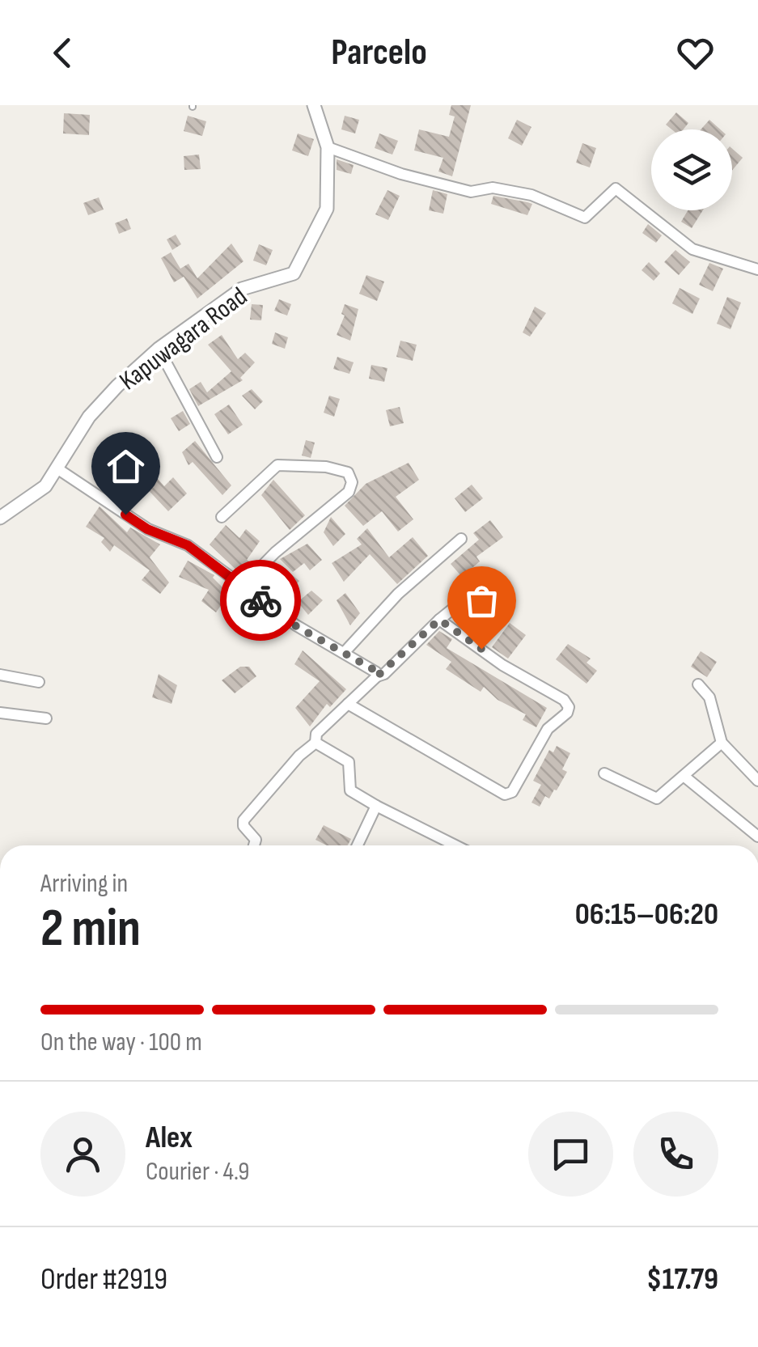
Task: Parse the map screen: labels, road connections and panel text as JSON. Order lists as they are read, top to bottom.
{
  "streets": {
    "street": ["Kapuwagara Road"]
  },
  "page": {
    "header": "Parcelo",
    "heading": ["2 min", "Arriving in", "06:15–06:20"],
    "panel": [
      "Alex",
      "Courier · 4.9",
      "Order #2919",
      "$17.79"
    ],
    "bar": "On the way · 100 m"
  }
}
